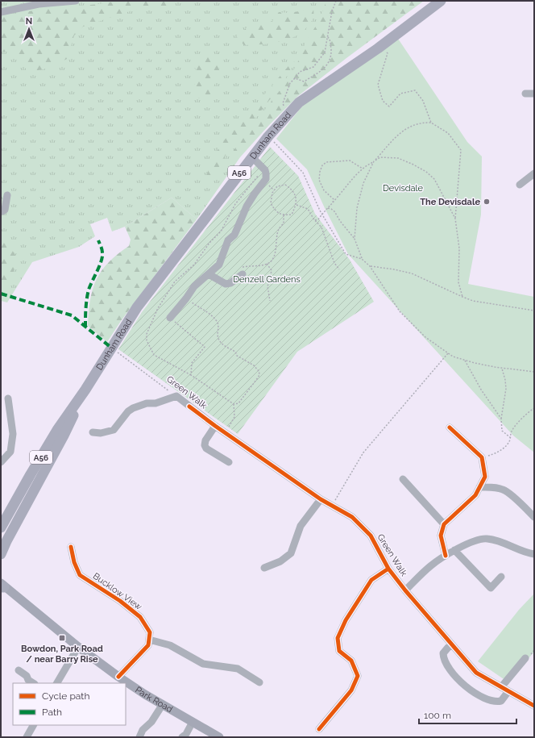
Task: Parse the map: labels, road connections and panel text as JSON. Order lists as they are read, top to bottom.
{
  "streets": {
    "highway": ["Dunham Road", "A56"],
    "main road": ["Park Road"],
    "street": ["Green Walk", "Bucklow View"]
  },
  "crossings": [
    ["Dunham Road", "Green Walk"]
  ],
  "parks": ["Devisdale", "Denzell Gardens"],
  "places": {
    "other": ["The Devisdale"],
    "transit": ["Bowdon, Park Road / near Barry Rise"]
  },
  "legend": ["Cycle path", "Path"],
  "scale_bar": "100 m",
  "north": "top"
}
